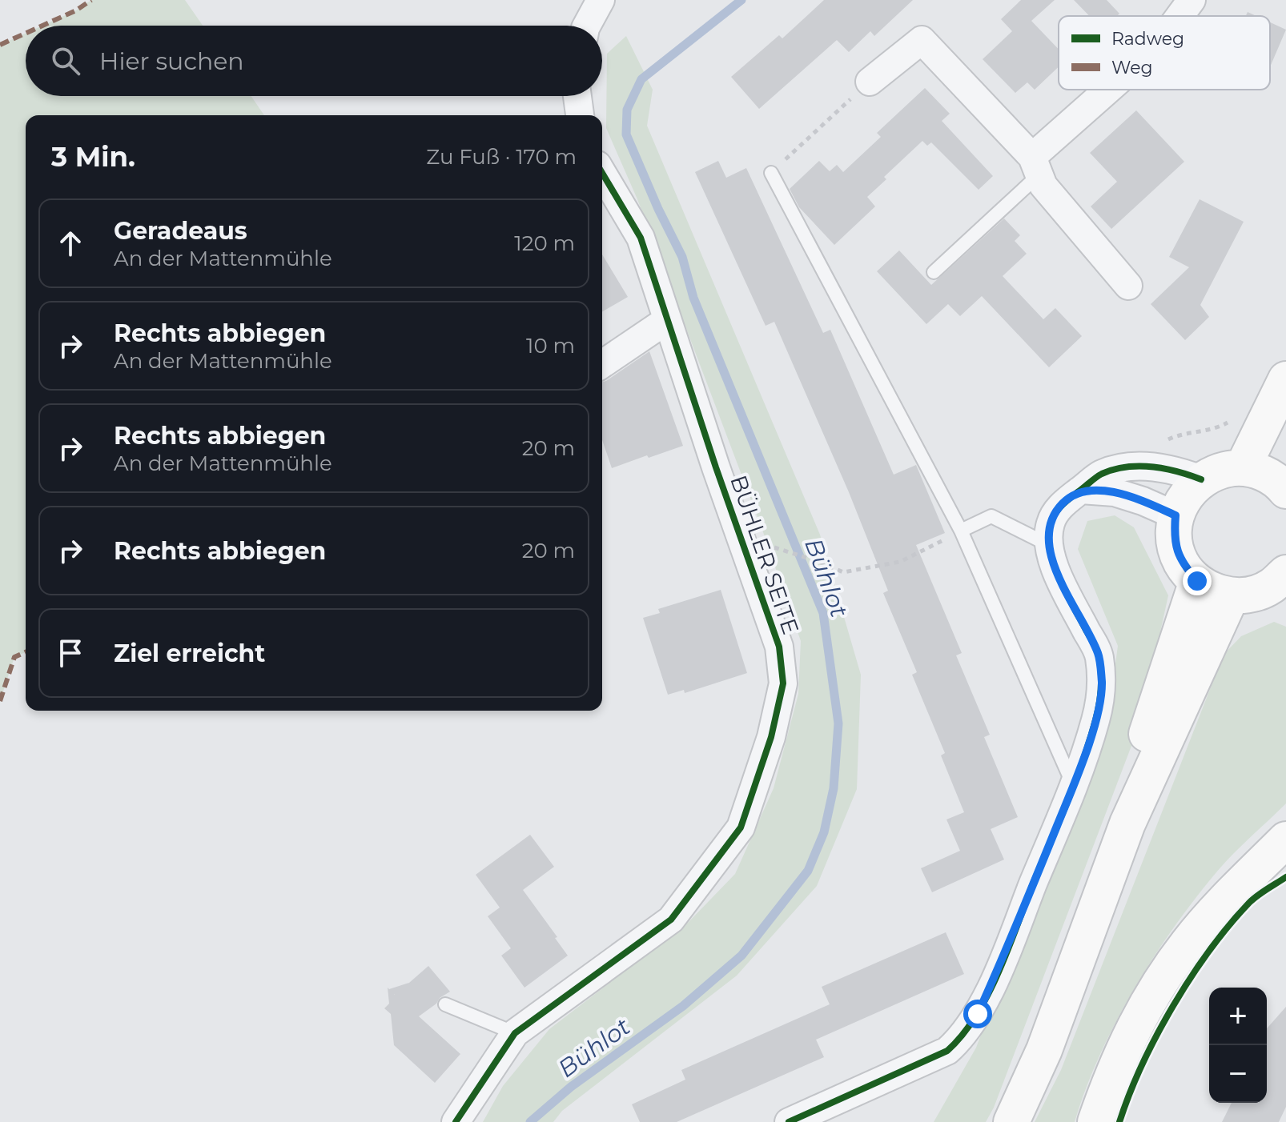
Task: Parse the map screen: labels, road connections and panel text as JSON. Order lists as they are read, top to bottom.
{
  "streets": {
    "street": ["BÜHLER SEITE"]
  },
  "water": ["Bühlot"],
  "legend": ["Radweg", "Weg"],
  "page": {
    "search": "Hier suchen",
    "heading": ["3 Min.", "Zu Fuß · 170 m"],
    "list": [
      ["Geradeaus", "An der Mattenmühle", "120 m"],
      ["Rechts abbiegen", "An der Mattenmühle", "10 m"],
      ["Rechts abbiegen", "An der Mattenmühle", "20 m"],
      ["Rechts abbiegen", "20 m"],
      "Ziel erreicht"
    ],
    "map_buttons": ["+", "−"]
  }
}
